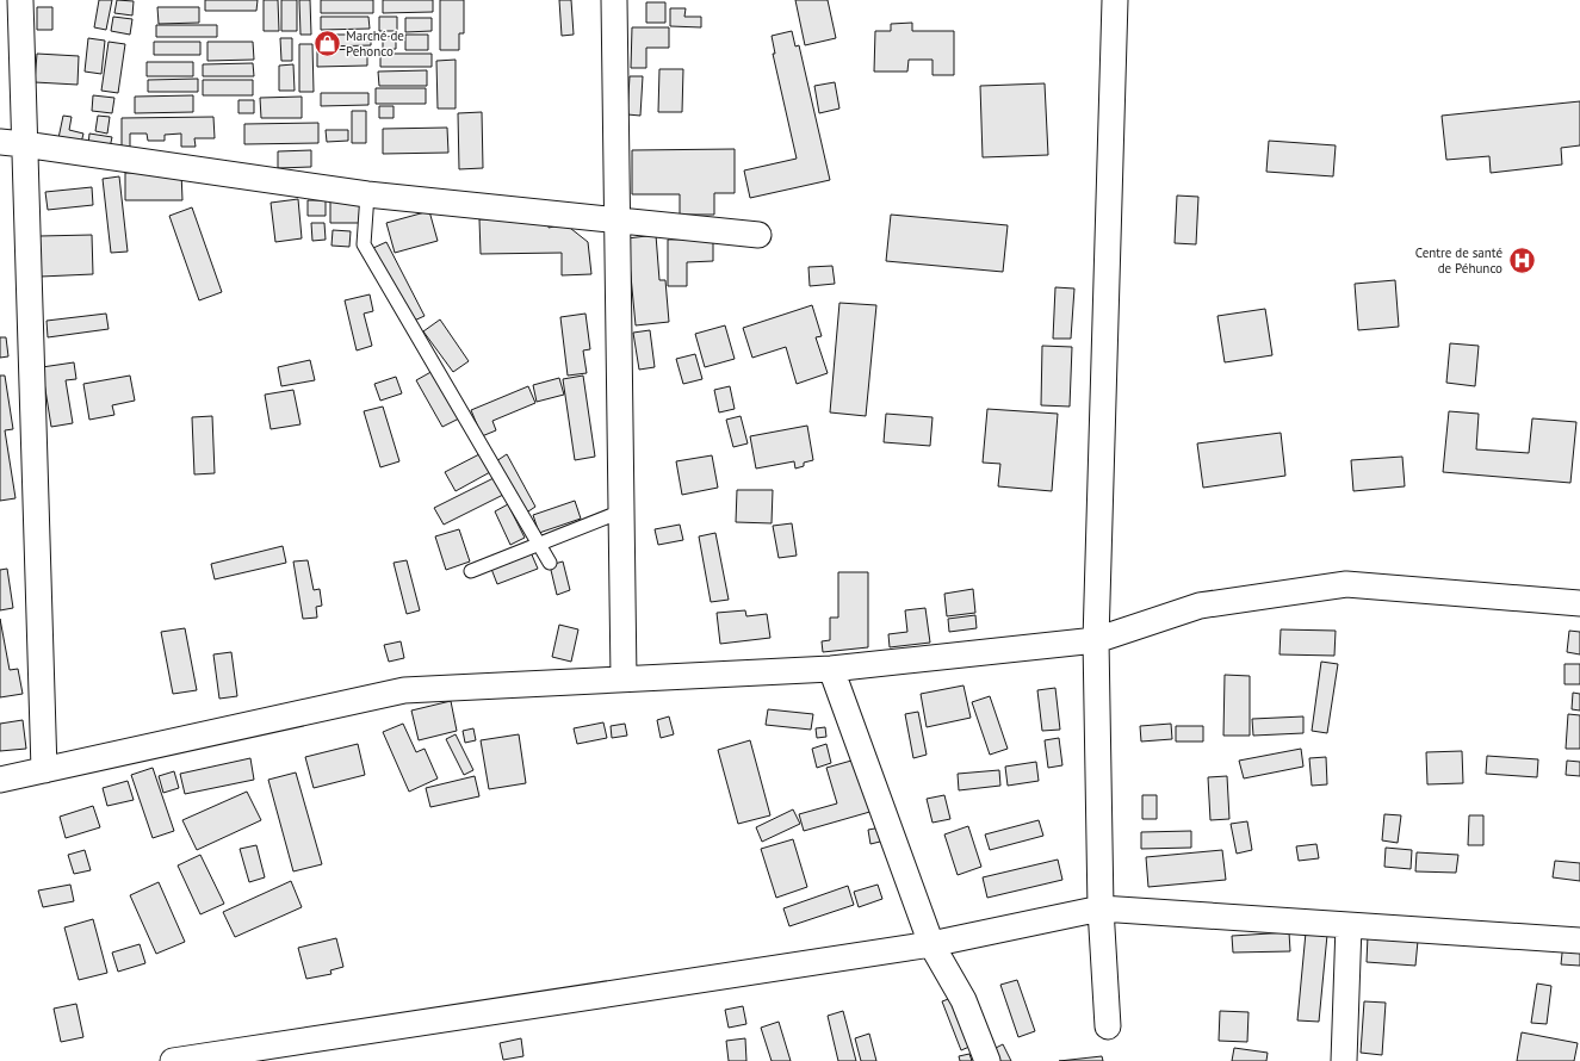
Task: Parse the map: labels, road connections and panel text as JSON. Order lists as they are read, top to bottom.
{
  "places": {
    "shop": ["Marché de Pehonco"],
    "hospital": ["Centre de santé de Péhunco"]
  }
}
